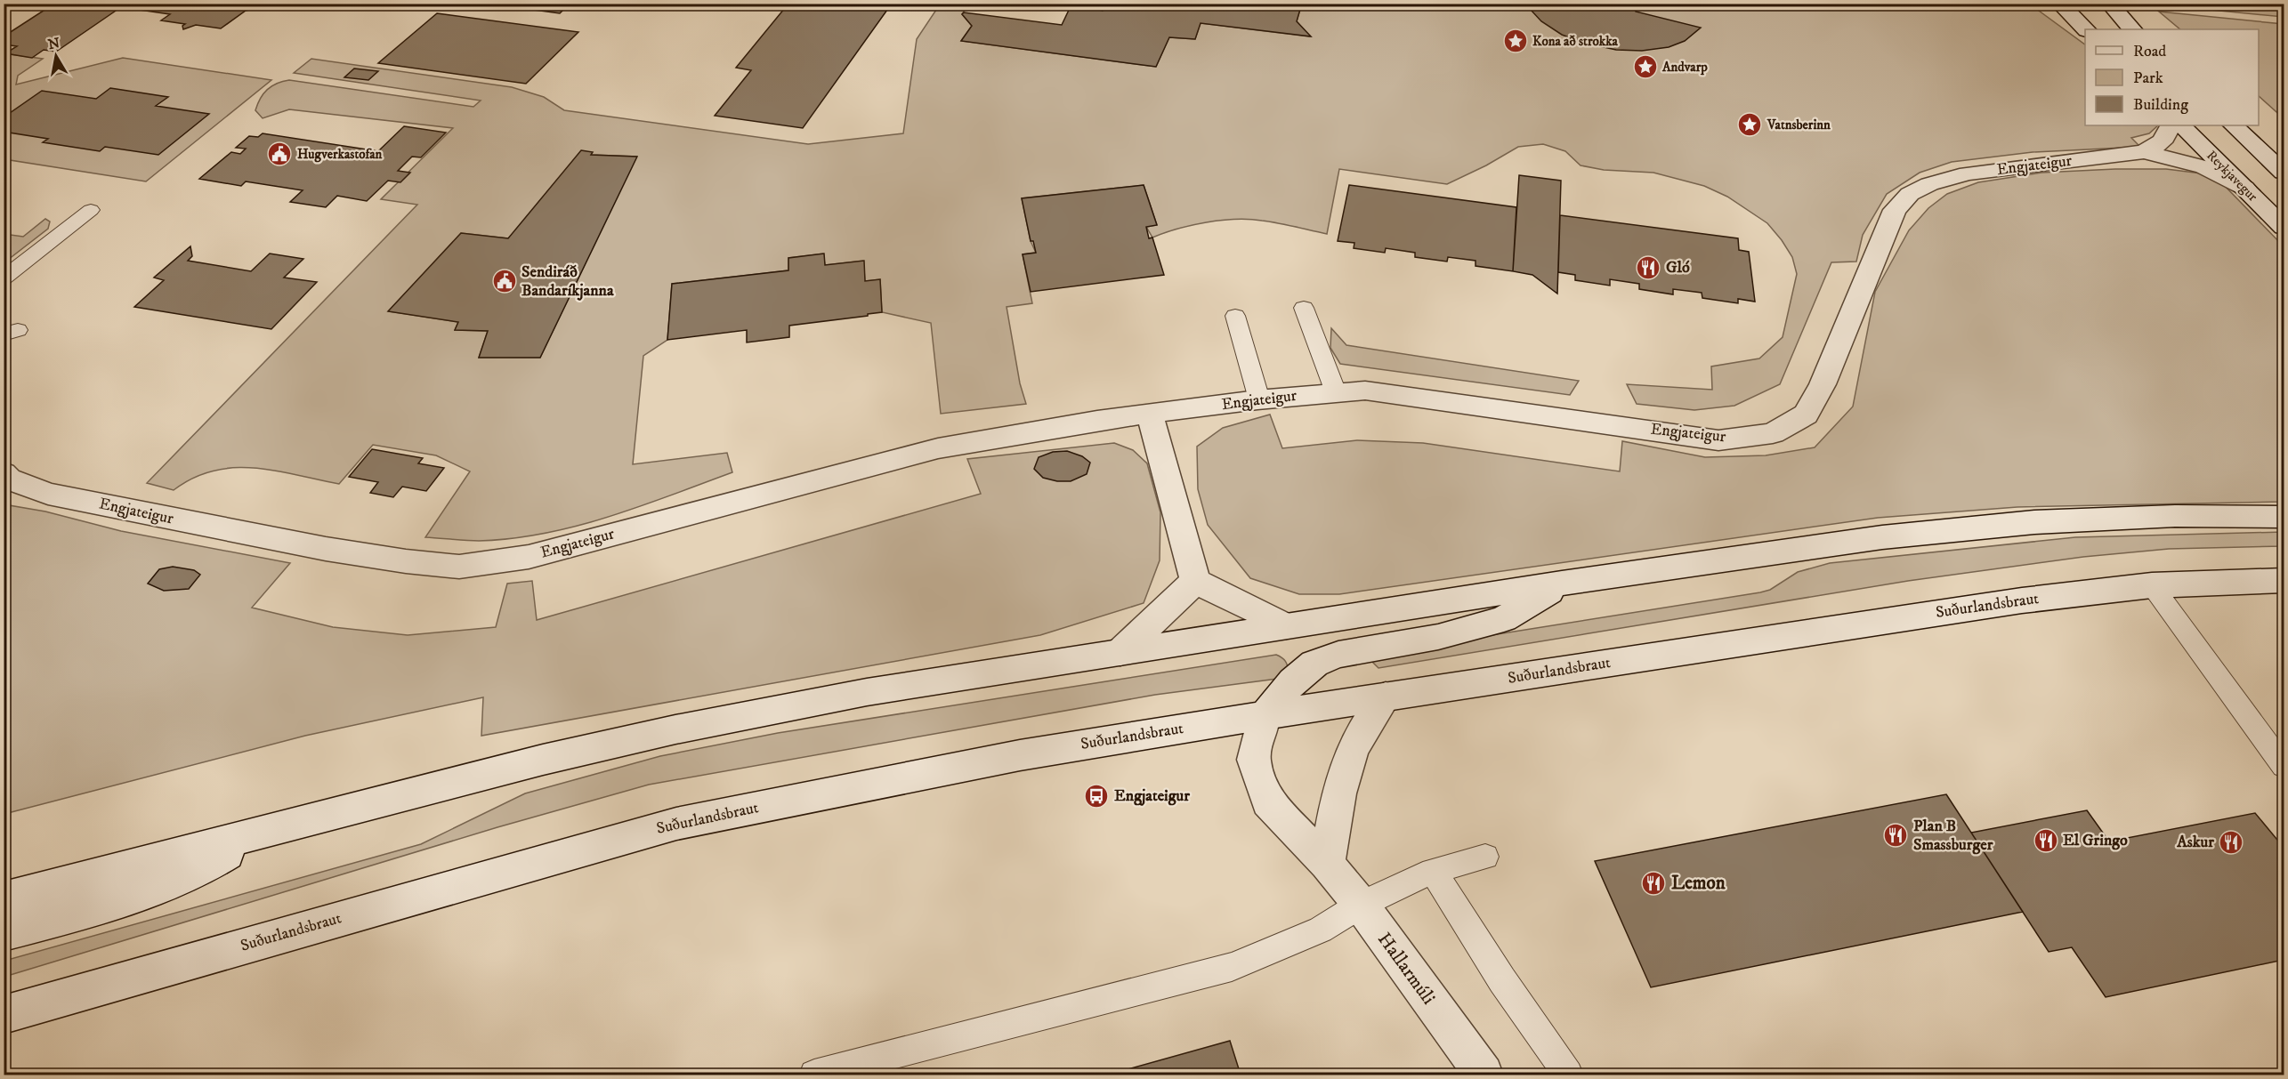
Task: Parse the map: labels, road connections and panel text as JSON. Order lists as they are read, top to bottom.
{
  "streets": {
    "main road": [
      "Engjateigur",
      "Reykjavegur",
      "Suðurlandsbraut",
      "Hallarmúli"
    ]
  },
  "crossings": [
    ["Engjateigur", "Reykjavegur"],
    ["Suðurlandsbraut", "Hallarmúli"]
  ],
  "places": {
    "place": ["Kona að strokka", "Andvarp", "Vatnsberinn"],
    "public building": ["Hugverkastofan", "Sendiráð Bandaríkjanna"],
    "restaurant": [
      "Gló",
      "Plan B Smassburger",
      "El Gringo",
      "Askur",
      "Lemon"
    ],
    "bus stop": ["Engjateigur"]
  },
  "legend": ["Road", "Park", "Building"],
  "north": "top"
}
